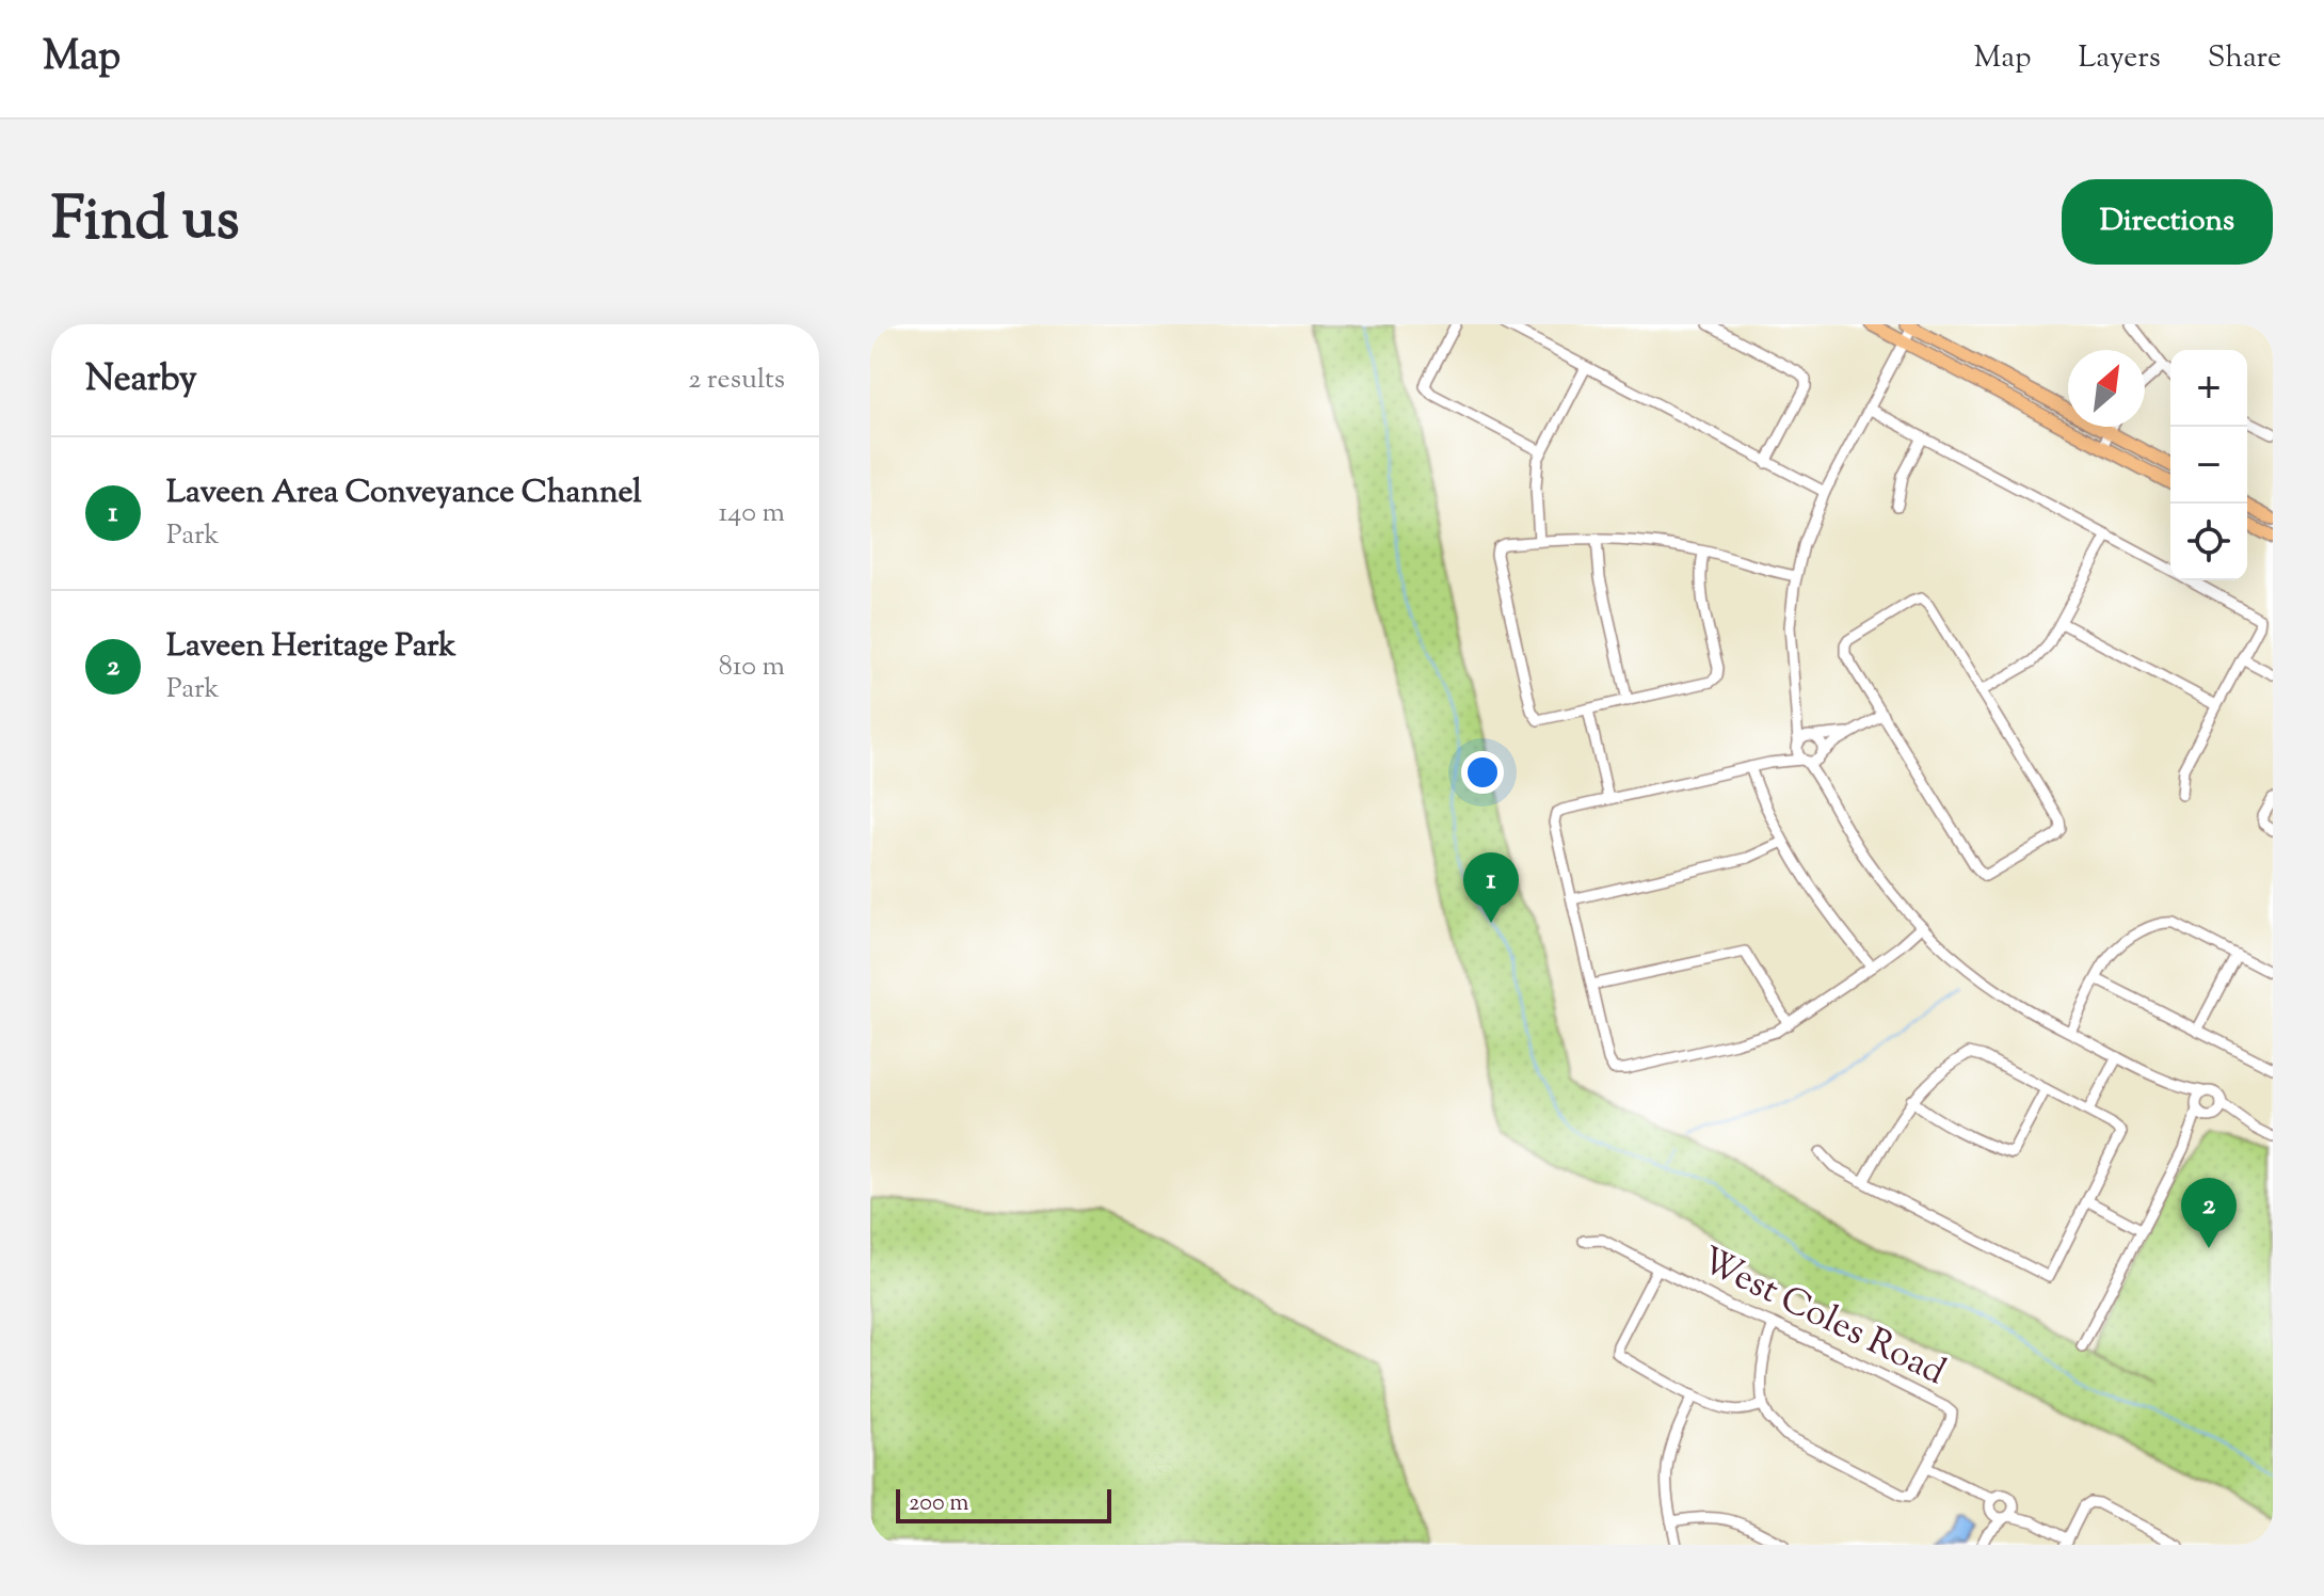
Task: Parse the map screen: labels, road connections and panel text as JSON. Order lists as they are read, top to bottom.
{
  "streets": {
    "street": ["West Coles Road"]
  },
  "scale_bar": "200 m",
  "north": "top right",
  "page": {
    "header": "Map",
    "nav": ["Map", "Layers", "Share"],
    "title": "Find us",
    "buttons": "Directions",
    "heading": ["Nearby", "2 results"],
    "map_buttons": ["+", "−"],
    "list": [
      {
        "mark": "1",
        "name": "Laveen Area Conveyance Channel",
        "note": "Park",
        "value": "140 m"
      },
      {
        "mark": "2",
        "name": "Laveen Heritage Park",
        "note": "Park",
        "value": "810 m"
      }
    ],
    "pins": ["1", "2"],
    "scale": "200 m"
  }
}
